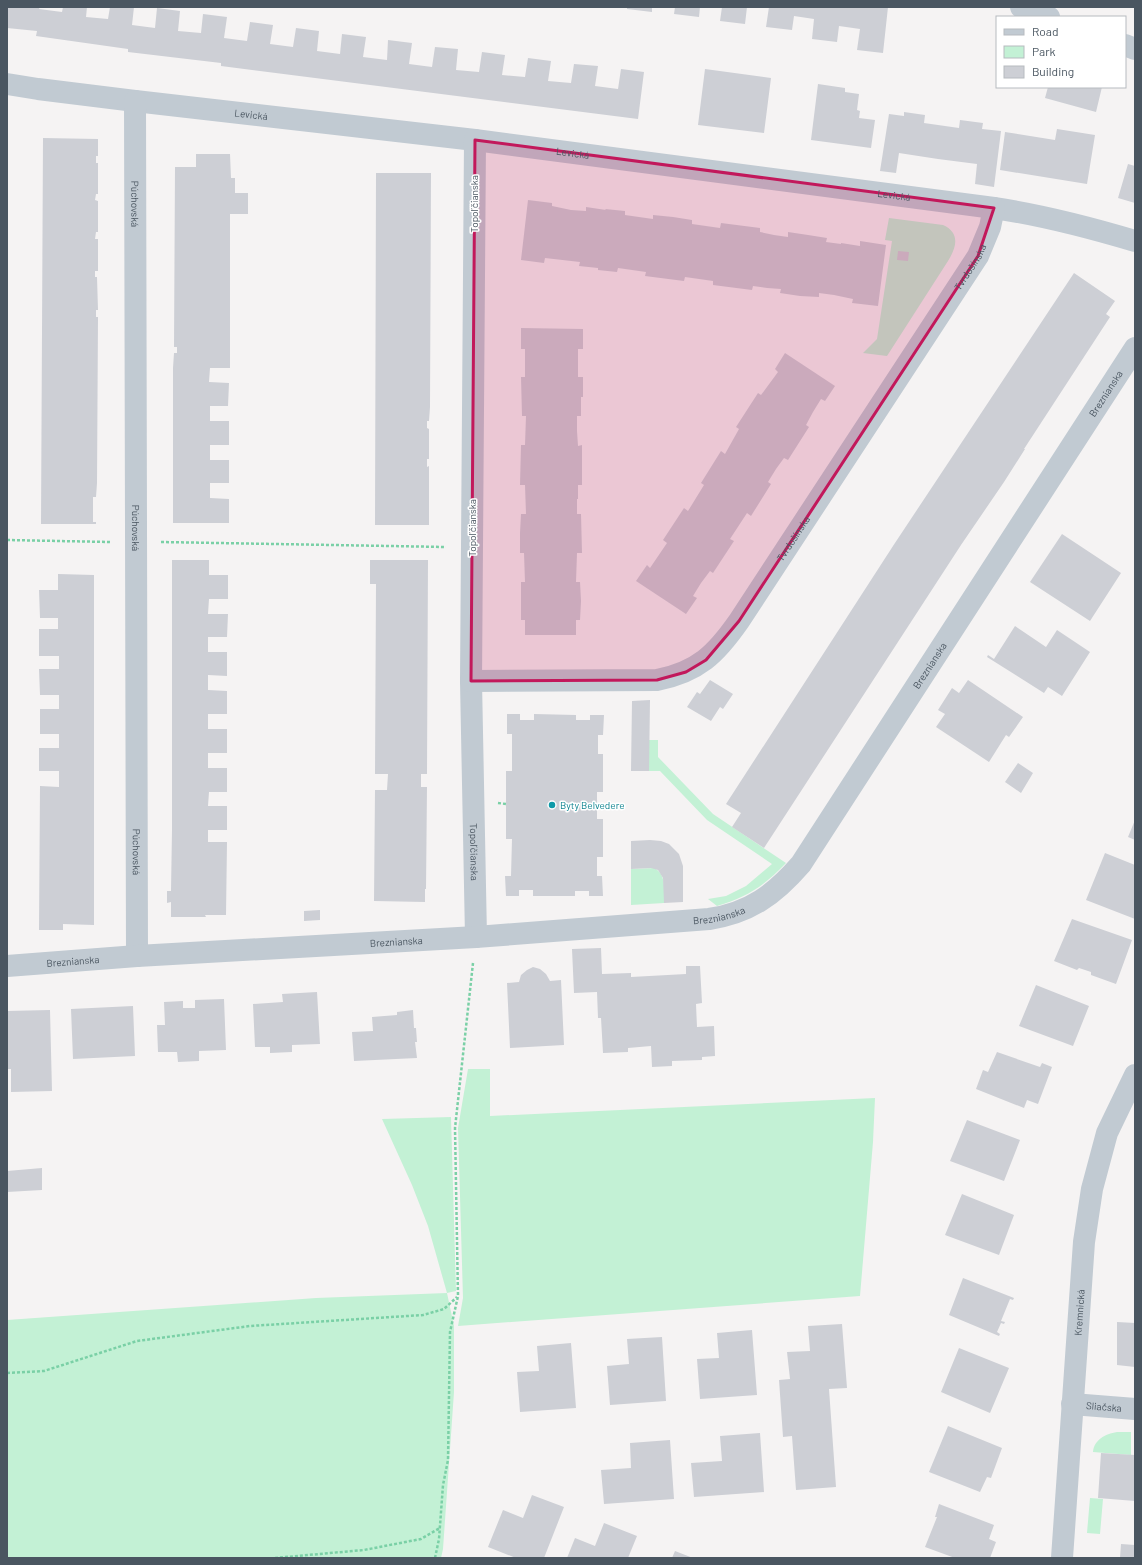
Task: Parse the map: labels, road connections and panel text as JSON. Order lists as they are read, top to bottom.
{
  "streets": {
    "street": [
      "Levická",
      "Púchovská",
      "Topoľčianska",
      "Tvrdošínska",
      "Breznianska",
      "Kremnická",
      "Sliačska"
    ]
  },
  "crossings": [
    ["Levická", "Púchovská"],
    ["Levická", "Topoľčianska"],
    ["Levická", "Tvrdošínska"],
    ["Púchovská", "Breznianska"],
    ["Topoľčianska", "Tvrdošínska"],
    ["Topoľčianska", "Breznianska"],
    ["Kremnická", "Sliačska"]
  ],
  "places": ["Byty Belvedere"],
  "legend": ["Road", "Park", "Building"]
}
